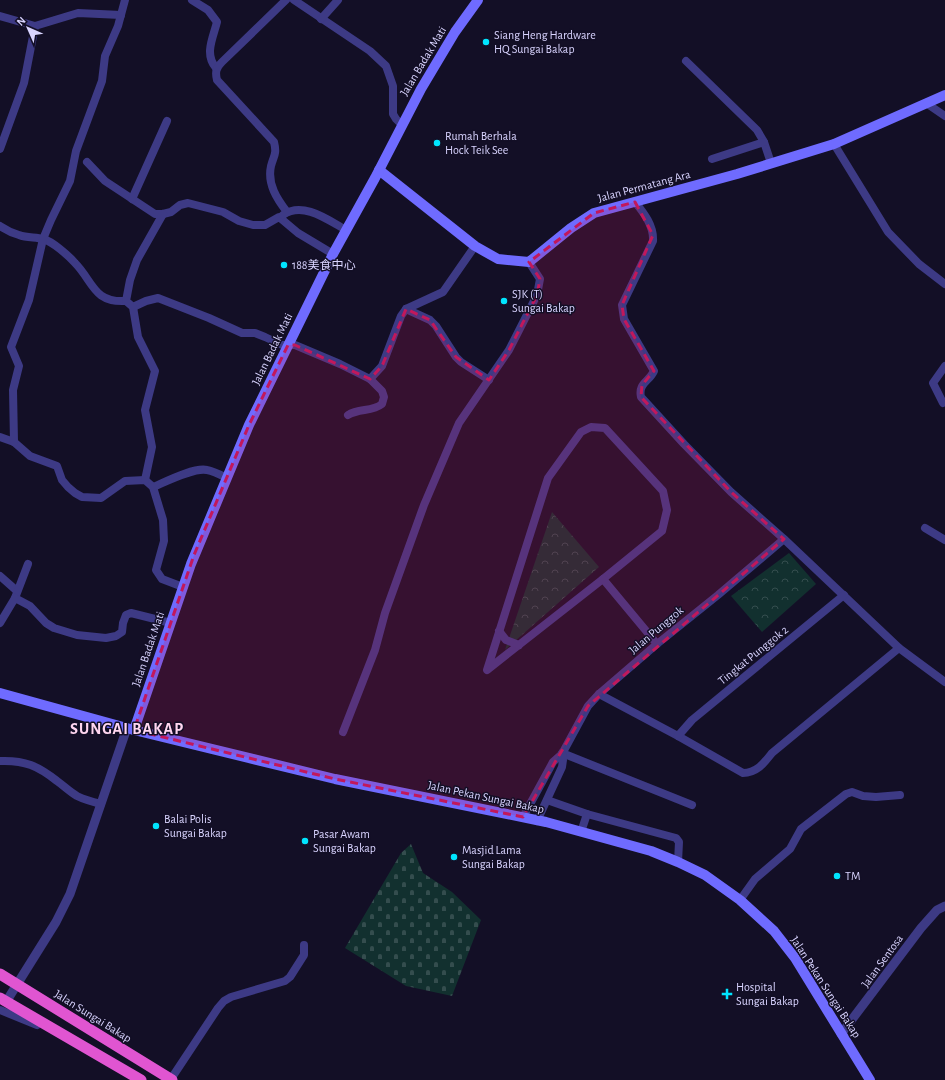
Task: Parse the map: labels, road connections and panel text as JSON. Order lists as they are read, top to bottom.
{
  "streets": {
    "highway": ["Jalan Sungai Bakap"],
    "main road": ["Jalan Badak Mati", "Jalan Permatang Ara", "Jalan Pekan Sungai Bakap"],
    "street": ["Jalan Punggok", "Tingkat Punggok 2", "Jalan Sentosa"]
  },
  "crossings": [
    ["Jalan Badak Mati", "Jalan Pekan Sungai Bakap"],
    ["Jalan Badak Mati", "Jalan Sungai Bakap"],
    ["Jalan Punggok", "Jalan Pekan Sungai Bakap"],
    ["Jalan Pekan Sungai Bakap", "Jalan Sentosa"]
  ],
  "districts": ["SUNGAI BAKAP"],
  "places": {
    "other": [
      "Siang Heng Hardware HQ Sungai Bakap",
      "Rumah Berhala Hock Teik See",
      "188美食中心",
      "SJK (T) Sungai Bakap",
      "Balai Polis Sungai Bakap",
      "Pasar Awam Sungai Bakap",
      "Masjid Lama Sungai Bakap",
      "TM"
    ],
    "health": ["Hospital Sungai Bakap"]
  },
  "north": "top left"
}
